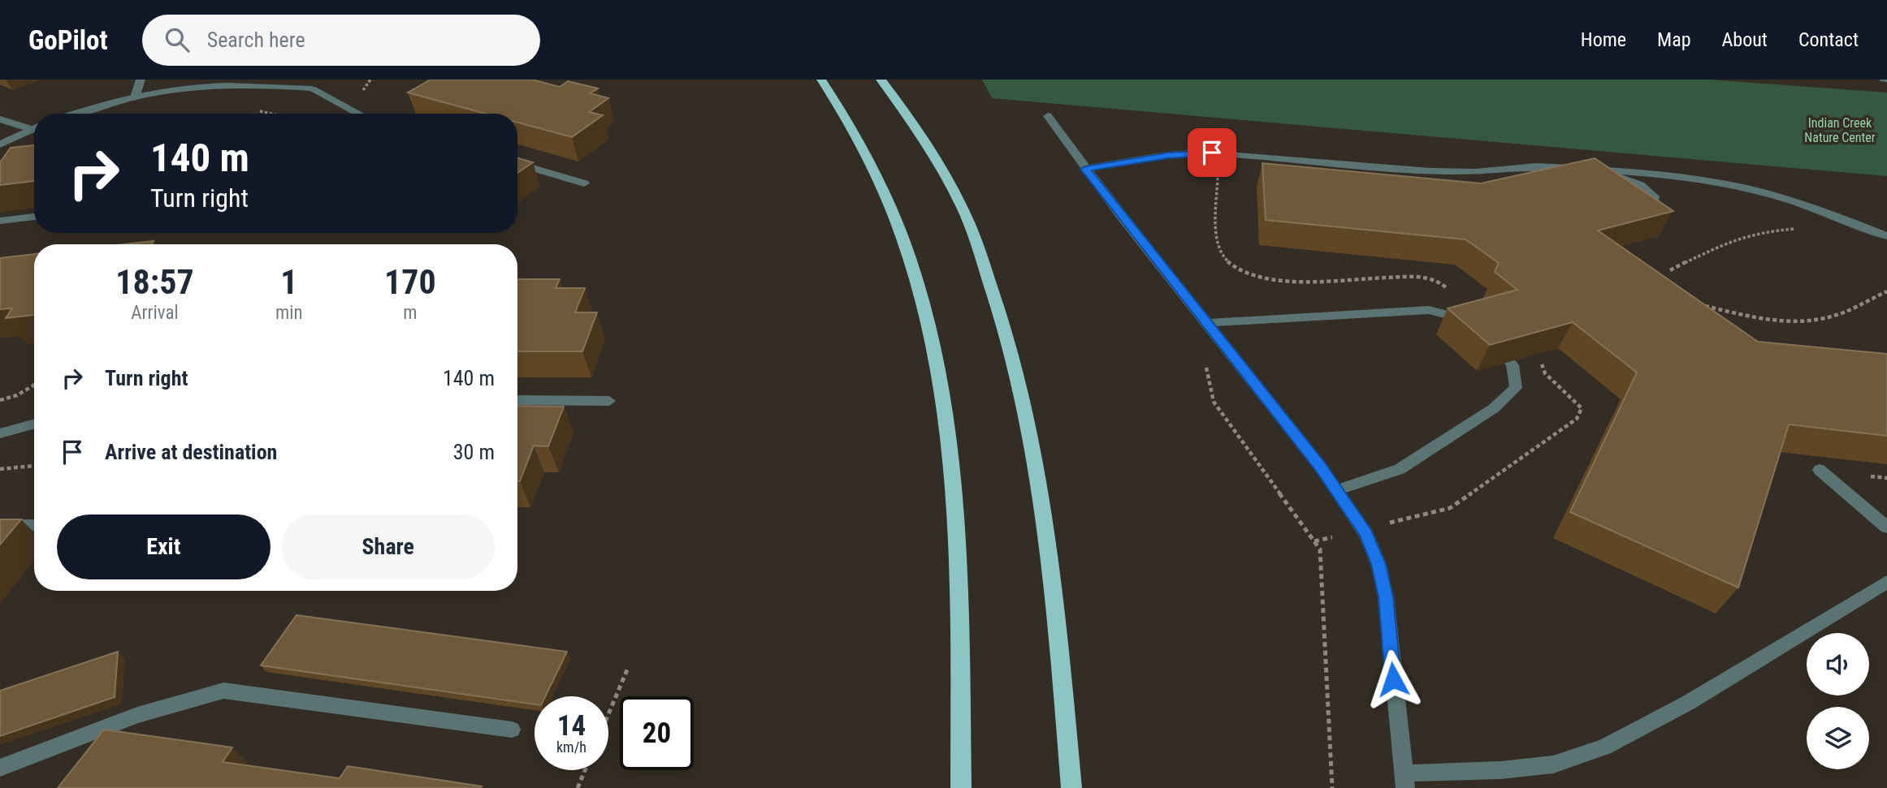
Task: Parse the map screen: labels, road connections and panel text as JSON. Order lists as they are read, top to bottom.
{
  "parks": ["Indian Creek Nature Center"],
  "page": {
    "header": "GoPilot",
    "search": "Search here",
    "nav": [
      "Home",
      "Map",
      "About",
      "Contact"
    ],
    "turn": ["140 m", "Turn right"],
    "eta": [
      "18:57",
      "Arrival",
      "1",
      "min",
      "170",
      "m"
    ],
    "list": [
      {
        "name": "Turn right",
        "value": "140 m"
      },
      {
        "name": "Arrive at destination",
        "value": "30 m"
      }
    ],
    "buttons": ["Exit", "Share"],
    "speed": "14 km/h",
    "limit": "20"
  }
}
